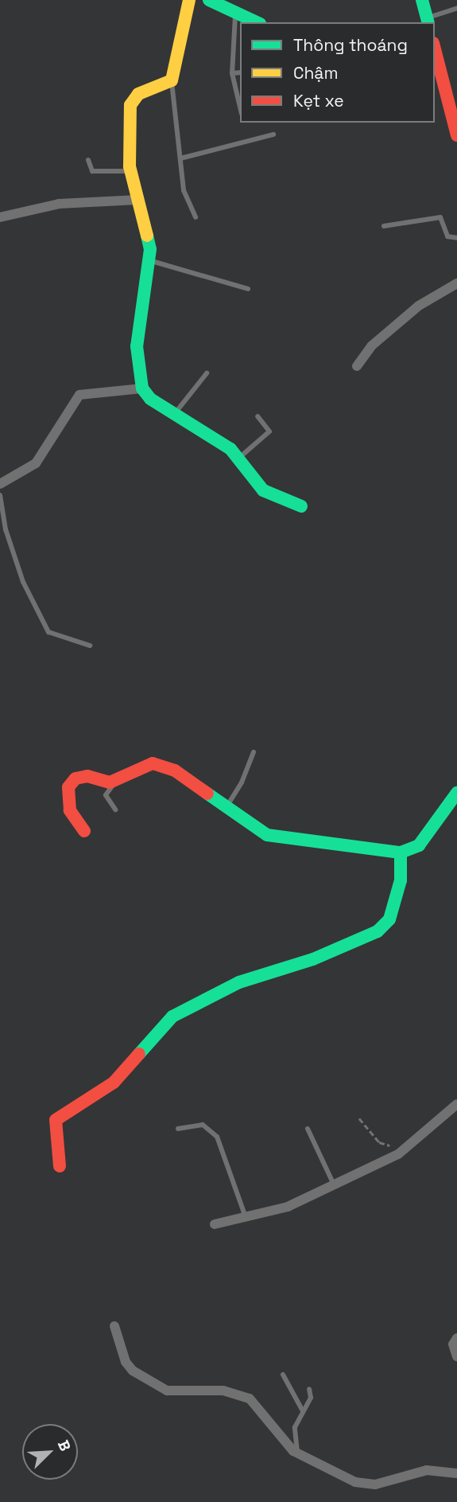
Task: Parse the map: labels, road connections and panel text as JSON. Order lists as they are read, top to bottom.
{
  "legend": ["Thông thoáng", "Chậm", "Kẹt xe"],
  "north": "top right"
}
